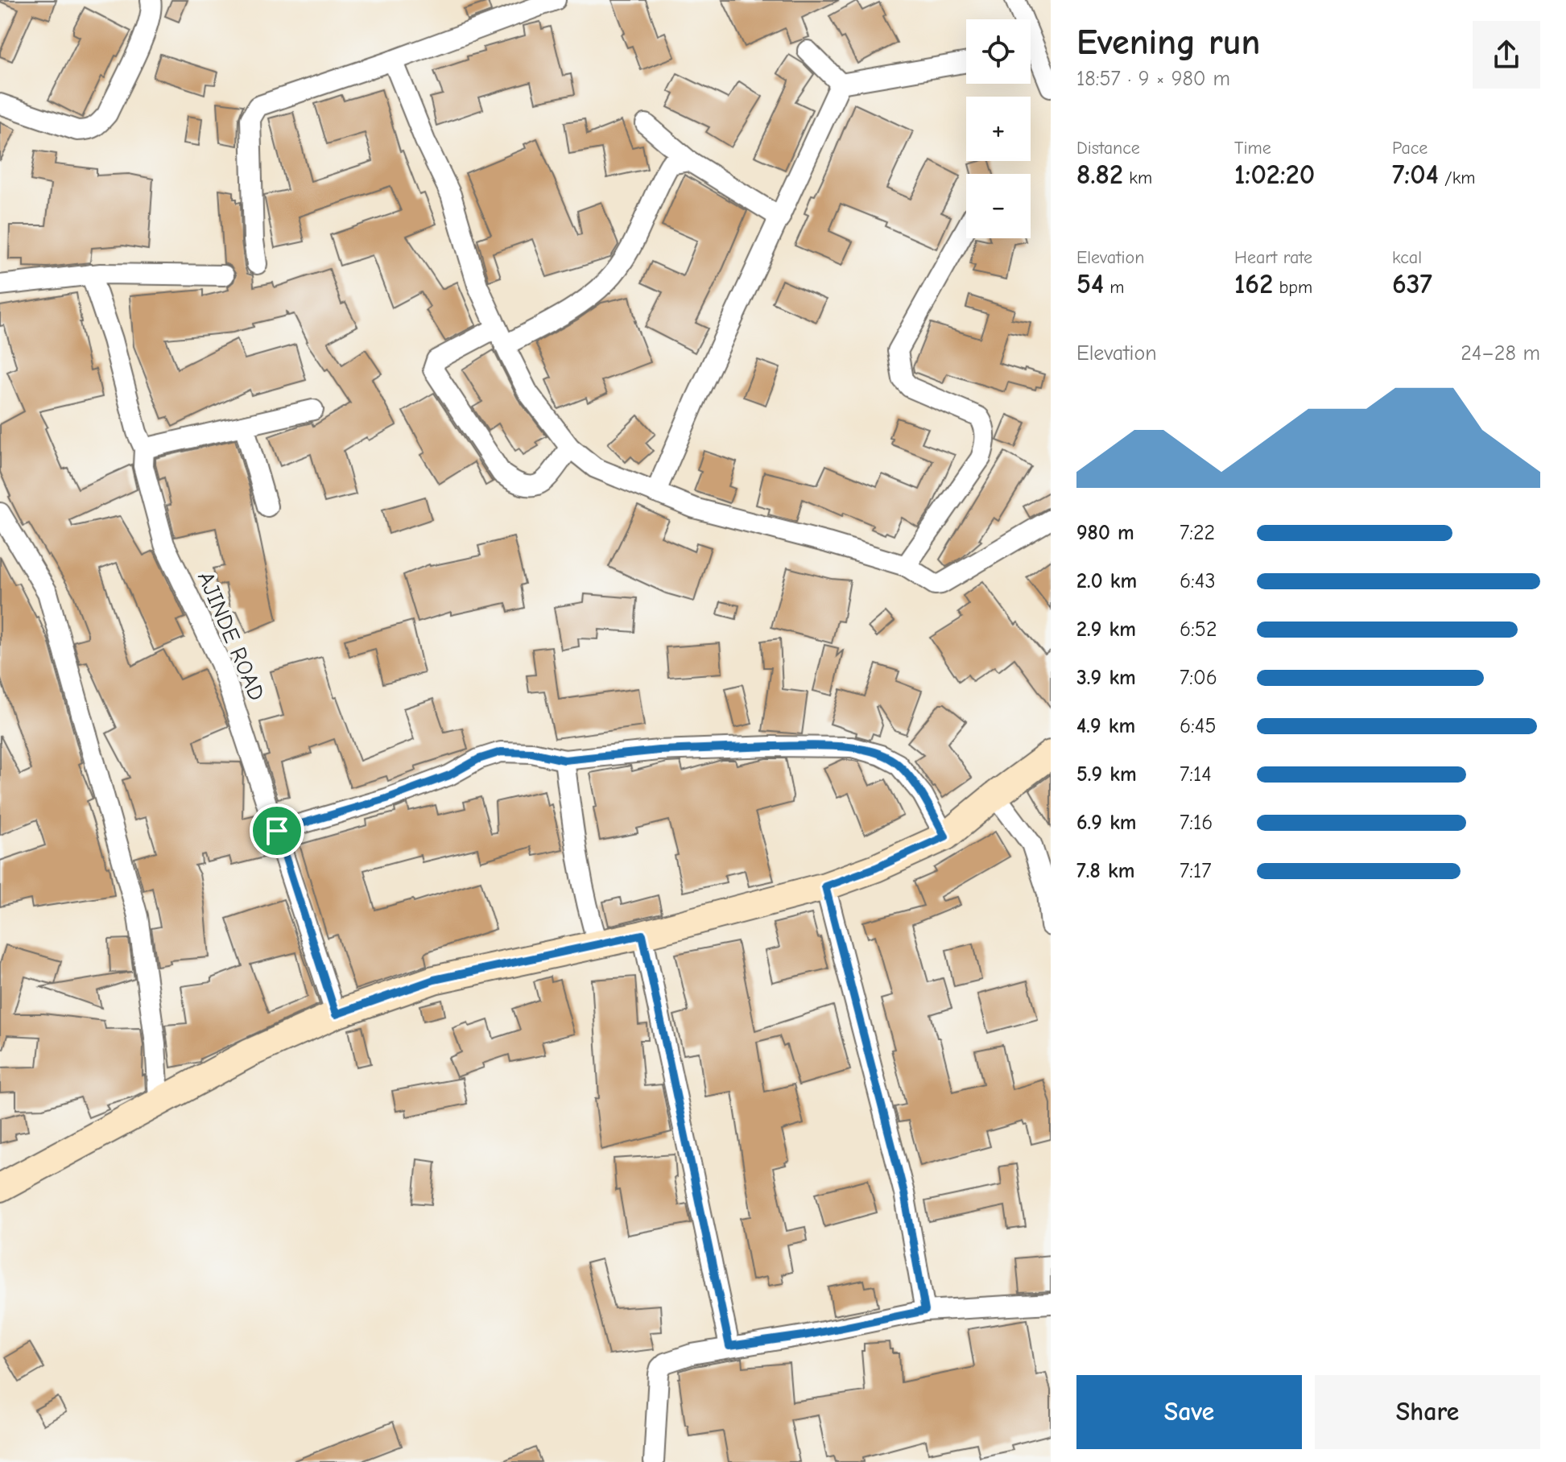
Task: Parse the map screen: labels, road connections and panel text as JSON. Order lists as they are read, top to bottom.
{
  "streets": {
    "street": ["AJINDE ROAD"]
  },
  "page": {
    "heading": ["Evening run", "18:57 · 9 × 980 m"],
    "map_buttons": ["+", "−"],
    "stats": [
      ["Distance", "8.82 km"],
      ["Time", "1:02:20"],
      ["Pace", "7:04 /km"],
      ["Elevation", "54 m"],
      ["Heart rate", "162 bpm"],
      ["kcal", "637"]
    ],
    "chart": ["Elevation", "24–28 m"],
    "list": [
      {
        "name": "980 m",
        "note": "7:22"
      },
      {
        "name": "2.0 km",
        "note": "6:43"
      },
      {
        "name": "2.9 km",
        "note": "6:52"
      },
      {
        "name": "3.9 km",
        "note": "7:06"
      },
      {
        "name": "4.9 km",
        "note": "6:45"
      },
      {
        "name": "5.9 km",
        "note": "7:14"
      },
      {
        "name": "6.9 km",
        "note": "7:16"
      },
      {
        "name": "7.8 km",
        "note": "7:17"
      }
    ],
    "buttons": ["Save", "Share"]
  }
}
